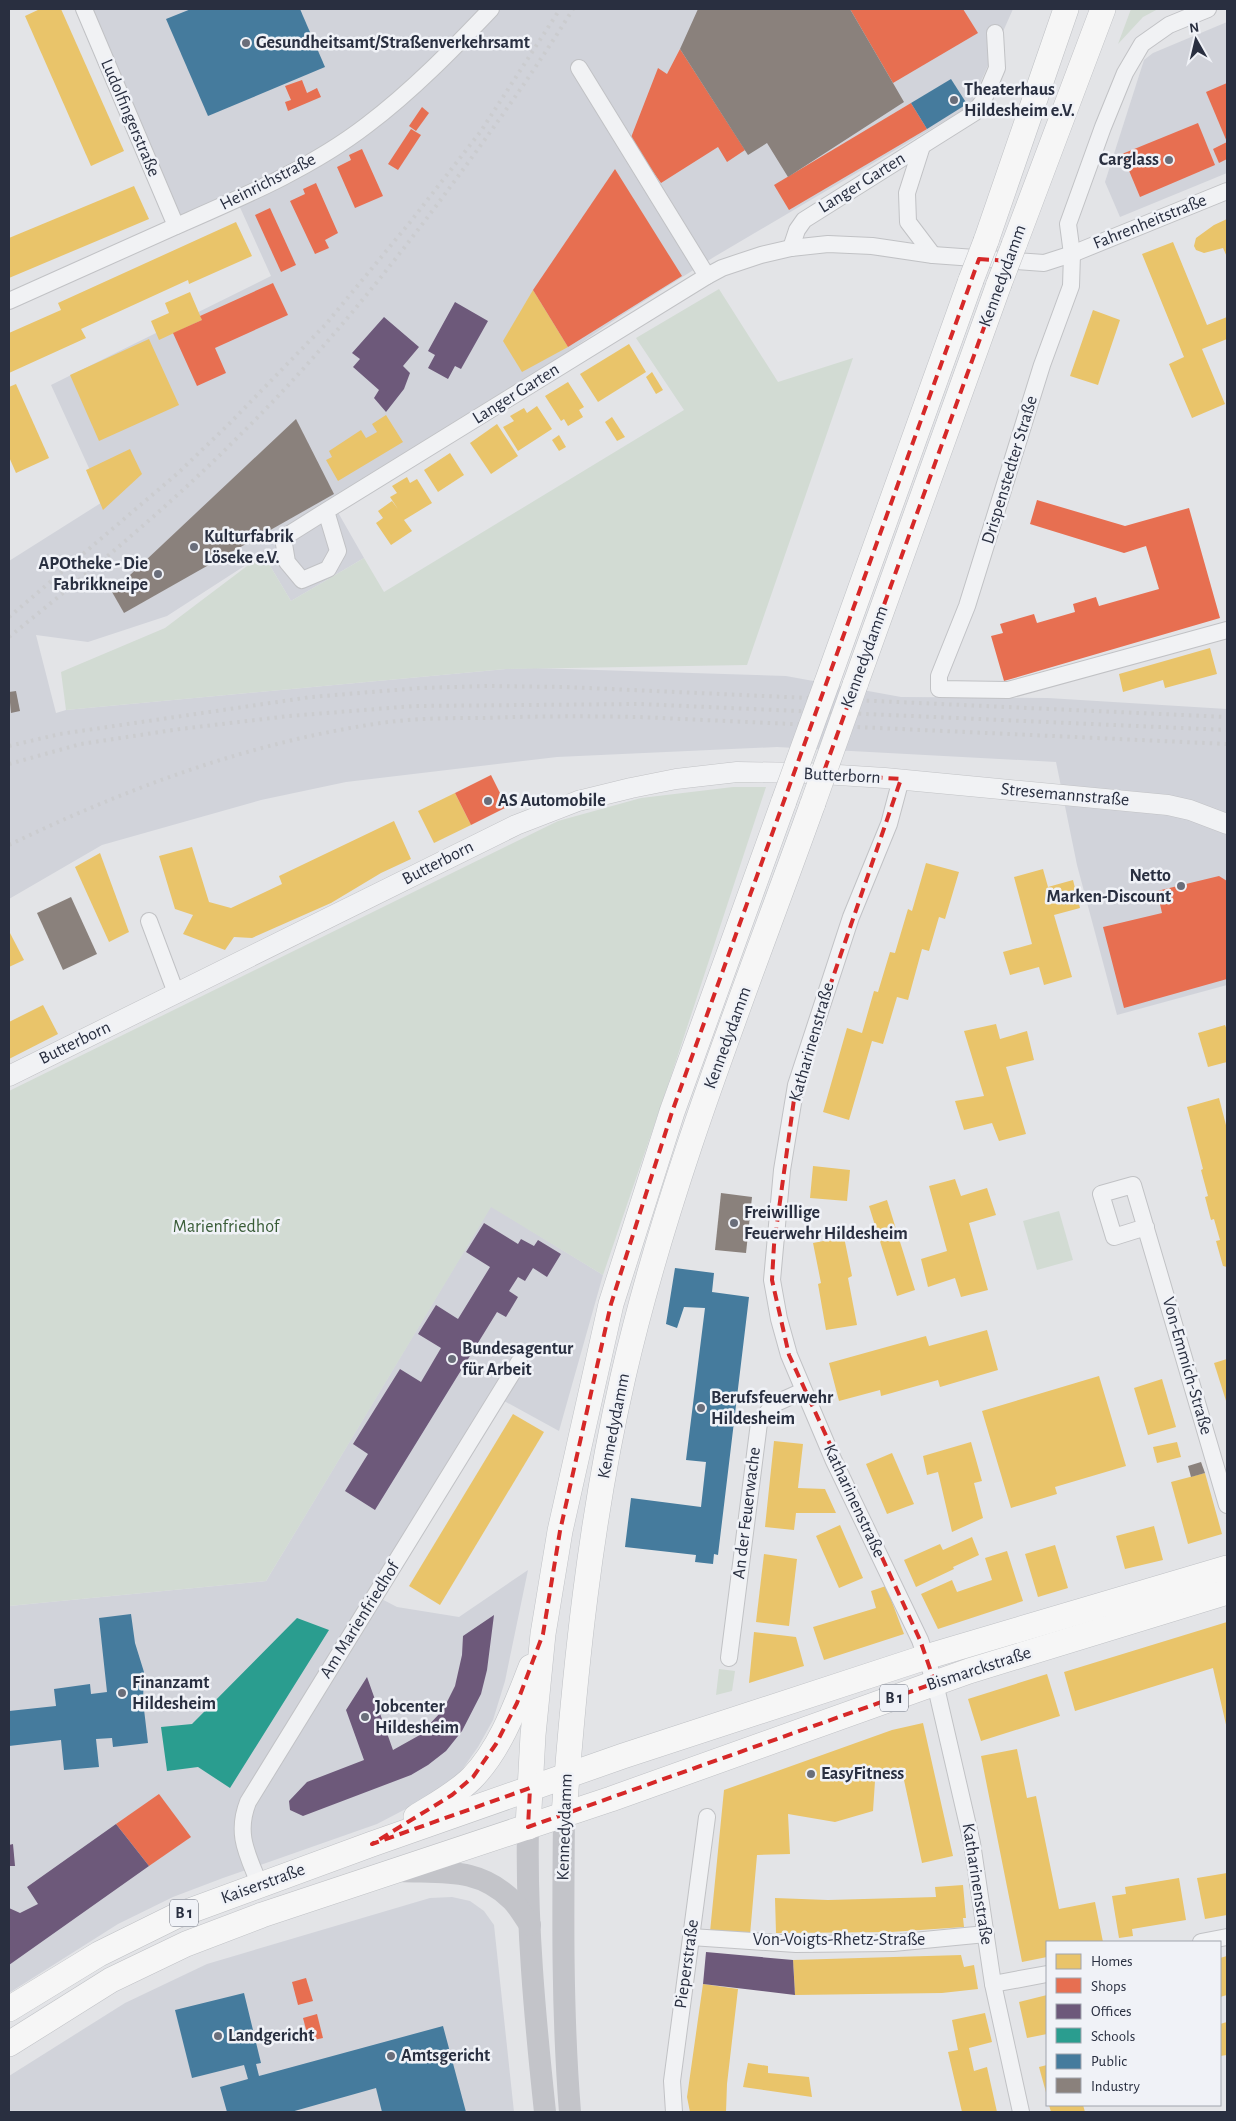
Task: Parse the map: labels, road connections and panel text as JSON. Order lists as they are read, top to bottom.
{
  "streets": {
    "main road": [
      "Kennedydamm",
      "Bismarckstraße",
      "B 1",
      "Kaiserstraße"
    ],
    "street": [
      "Ludolfingerstraße",
      "Heinrichstraße",
      "Langer Garten",
      "Fahrenheitstraße",
      "Drispenstedter Straße",
      "Butterborn",
      "Stresemannstraße",
      "Katharinenstraße",
      "Von-Emmich-Straße",
      "An der Feuerwache",
      "Am Marienfriedhof",
      "Von-Voigts-Rhetz-Straße",
      "Pieperstraße"
    ]
  },
  "crossings": [
    ["Ludolfingerstraße", "Heinrichstraße"],
    ["Langer Garten", "Fahrenheitstraße"],
    ["Langer Garten", "Drispenstedter Straße"],
    ["Fahrenheitstraße", "Drispenstedter Straße"],
    ["Kennedydamm", "Bismarckstraße"],
    ["Kennedydamm", "B 1"],
    ["Kennedydamm", "Kaiserstraße"],
    ["Butterborn", "Stresemannstraße"],
    ["Butterborn", "Katharinenstraße"],
    ["Stresemannstraße", "Katharinenstraße"],
    ["Katharinenstraße", "An der Feuerwache"],
    ["Katharinenstraße", "Bismarckstraße"],
    ["Katharinenstraße", "Von-Voigts-Rhetz-Straße"],
    ["Am Marienfriedhof", "Kaiserstraße"],
    ["Bismarckstraße", "B 1"],
    ["B 1", "Kaiserstraße"],
    ["Von-Voigts-Rhetz-Straße", "Pieperstraße"]
  ],
  "parks": ["Marienfriedhof"],
  "places": [
    "Gesundheitsamt/Straßenverkehrsamt",
    "Theaterhaus Hildesheim e.V.",
    "Carglass",
    "Kulturfabrik Löseke e.V.",
    "APOtheke - Die Fabrikkneipe",
    "AS Automobile",
    "Netto Marken-Discount",
    "Freiwillige Feuerwehr Hildesheim",
    "Bundesagentur für Arbeit",
    "Berufsfeuerwehr Hildesheim",
    "Finanzamt Hildesheim",
    "Jobcenter Hildesheim",
    "EasyFitness",
    "Landgericht",
    "Amtsgericht"
  ],
  "legend": [
    "Homes",
    "Shops",
    "Offices",
    "Schools",
    "Public",
    "Industry"
  ],
  "north": "top"
}
